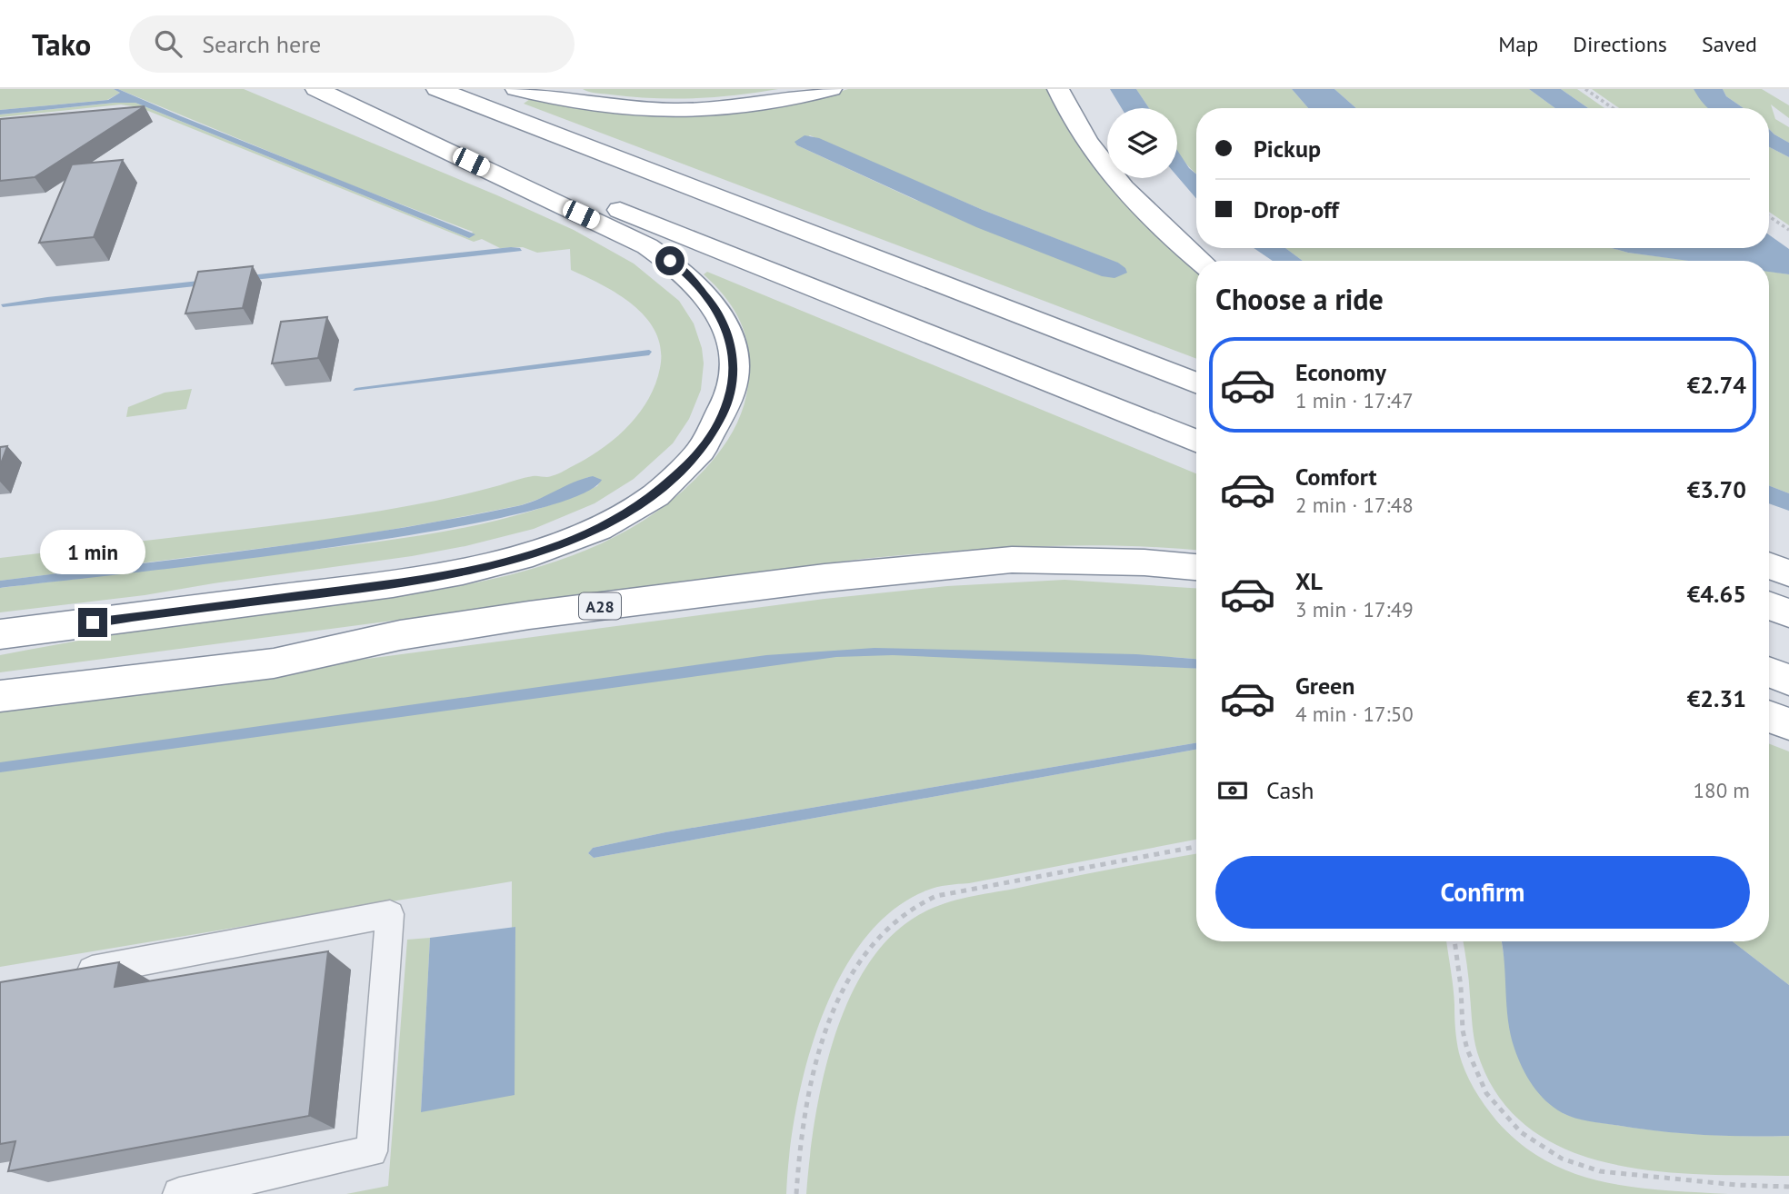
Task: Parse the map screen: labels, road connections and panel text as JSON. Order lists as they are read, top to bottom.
{
  "streets": {
    "highway": ["A28"]
  },
  "page": {
    "header": "Tako",
    "search": "Search here",
    "nav": ["Map", "Directions", "Saved"],
    "banner": ["Pickup", "Drop-off"],
    "heading": "Choose a ride",
    "list": [
      {
        "name": "Economy",
        "note": "1 min · 17:47",
        "value": "€2.74"
      },
      {
        "name": "Comfort",
        "note": "2 min · 17:48",
        "value": "€3.70"
      },
      {
        "name": "XL",
        "note": "3 min · 17:49",
        "value": "€4.65"
      },
      {
        "name": "Green",
        "note": "4 min · 17:50",
        "value": "€2.31"
      }
    ],
    "bubble": "1 min",
    "pay": ["Cash", "180 m"],
    "buttons": "Confirm"
  }
}
